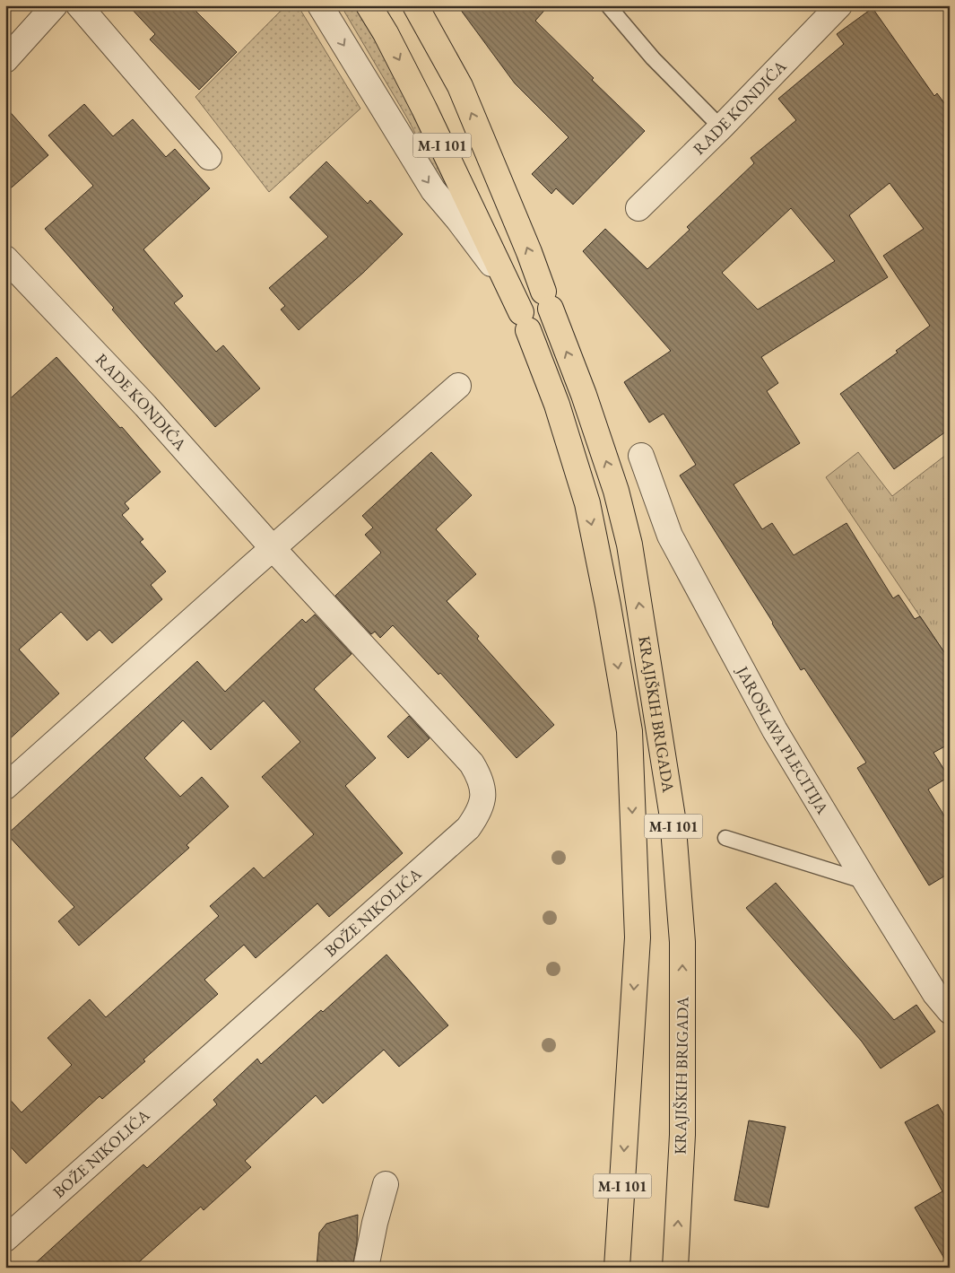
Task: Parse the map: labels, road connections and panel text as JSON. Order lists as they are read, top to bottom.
{
  "streets": {
    "main road": ["M-I 101", "KRAJIŠKIH BRIGADA"],
    "street": ["RADE KONDIĆA", "JAROSLAVA PLECITIJA", "BOŽE NIKOLIĆA"]
  },
  "crossings": [
    ["RADE KONDIĆA", "BOŽE NIKOLIĆA"]
  ]
}
